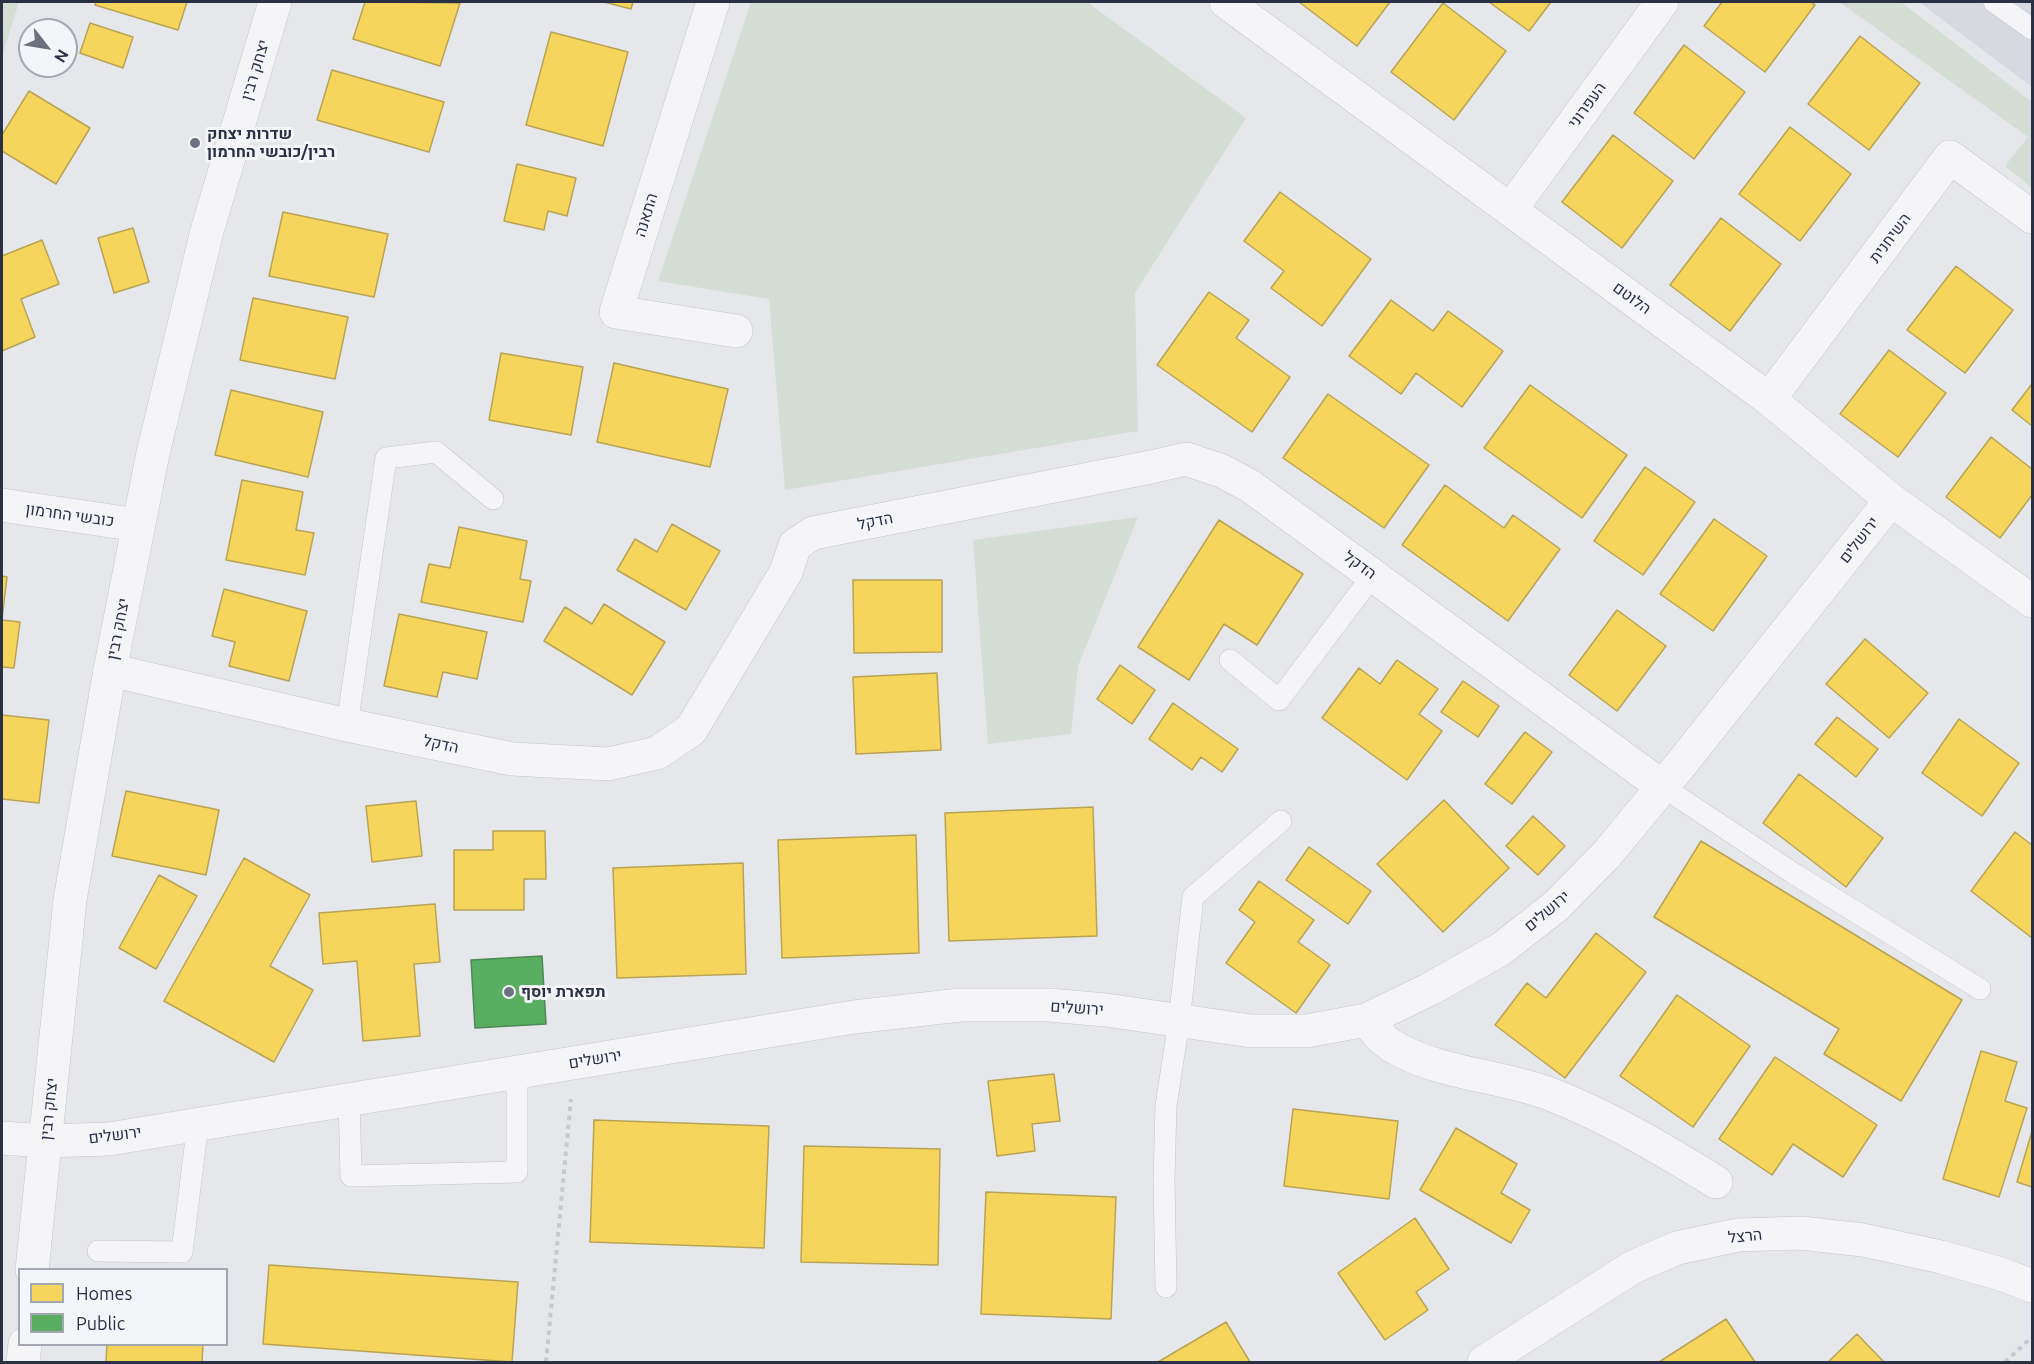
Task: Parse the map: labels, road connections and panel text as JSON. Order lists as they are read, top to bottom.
{
  "streets": {
    "street": [
      "יצחק רבין",
      "העפרוני",
      "התאנה",
      "השיחנית",
      "הלוטם",
      "כובשי החרמון",
      "הדקל",
      "ירושלים",
      "הרצל"
    ]
  },
  "crossings": [
    ["יצחק רבין", "כובשי החרמון"],
    ["יצחק רבין", "הדקל"],
    ["יצחק רבין", "ירושלים"],
    ["העפרוני", "הלוטם"],
    ["השיחנית", "הלוטם"],
    ["הלוטם", "ירושלים"],
    ["הדקל", "ירושלים"]
  ],
  "places": ["שדרות יצחק רבין/כובשי החרמון", "תפארת יוסף"],
  "legend": ["Homes", "Public"],
  "north": "bottom right"
}
